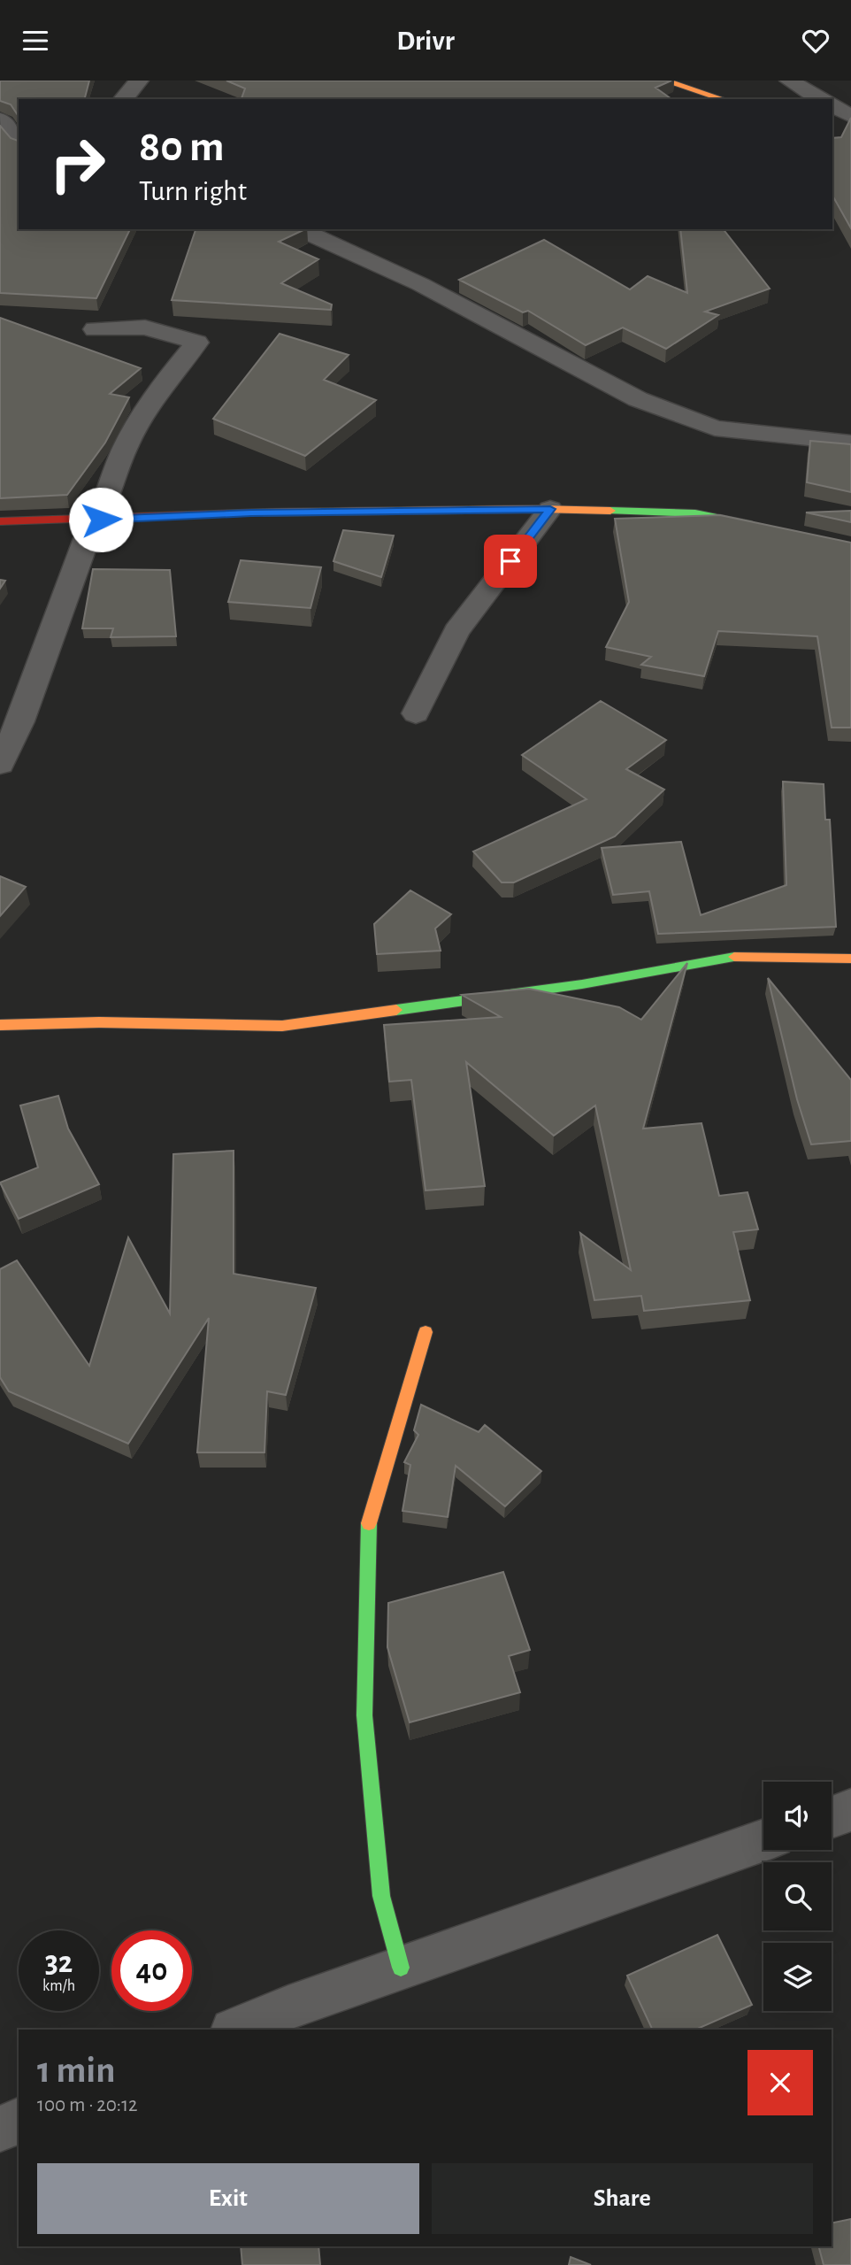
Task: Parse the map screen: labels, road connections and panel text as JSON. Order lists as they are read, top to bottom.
{
  "page": {
    "header": "Drivr",
    "turn": ["80 m", "Turn right"],
    "speed": "32 km/h",
    "limit": "40",
    "heading": ["1 min", "100 m · 20:12"],
    "buttons": ["Exit", "Share"]
  }
}
